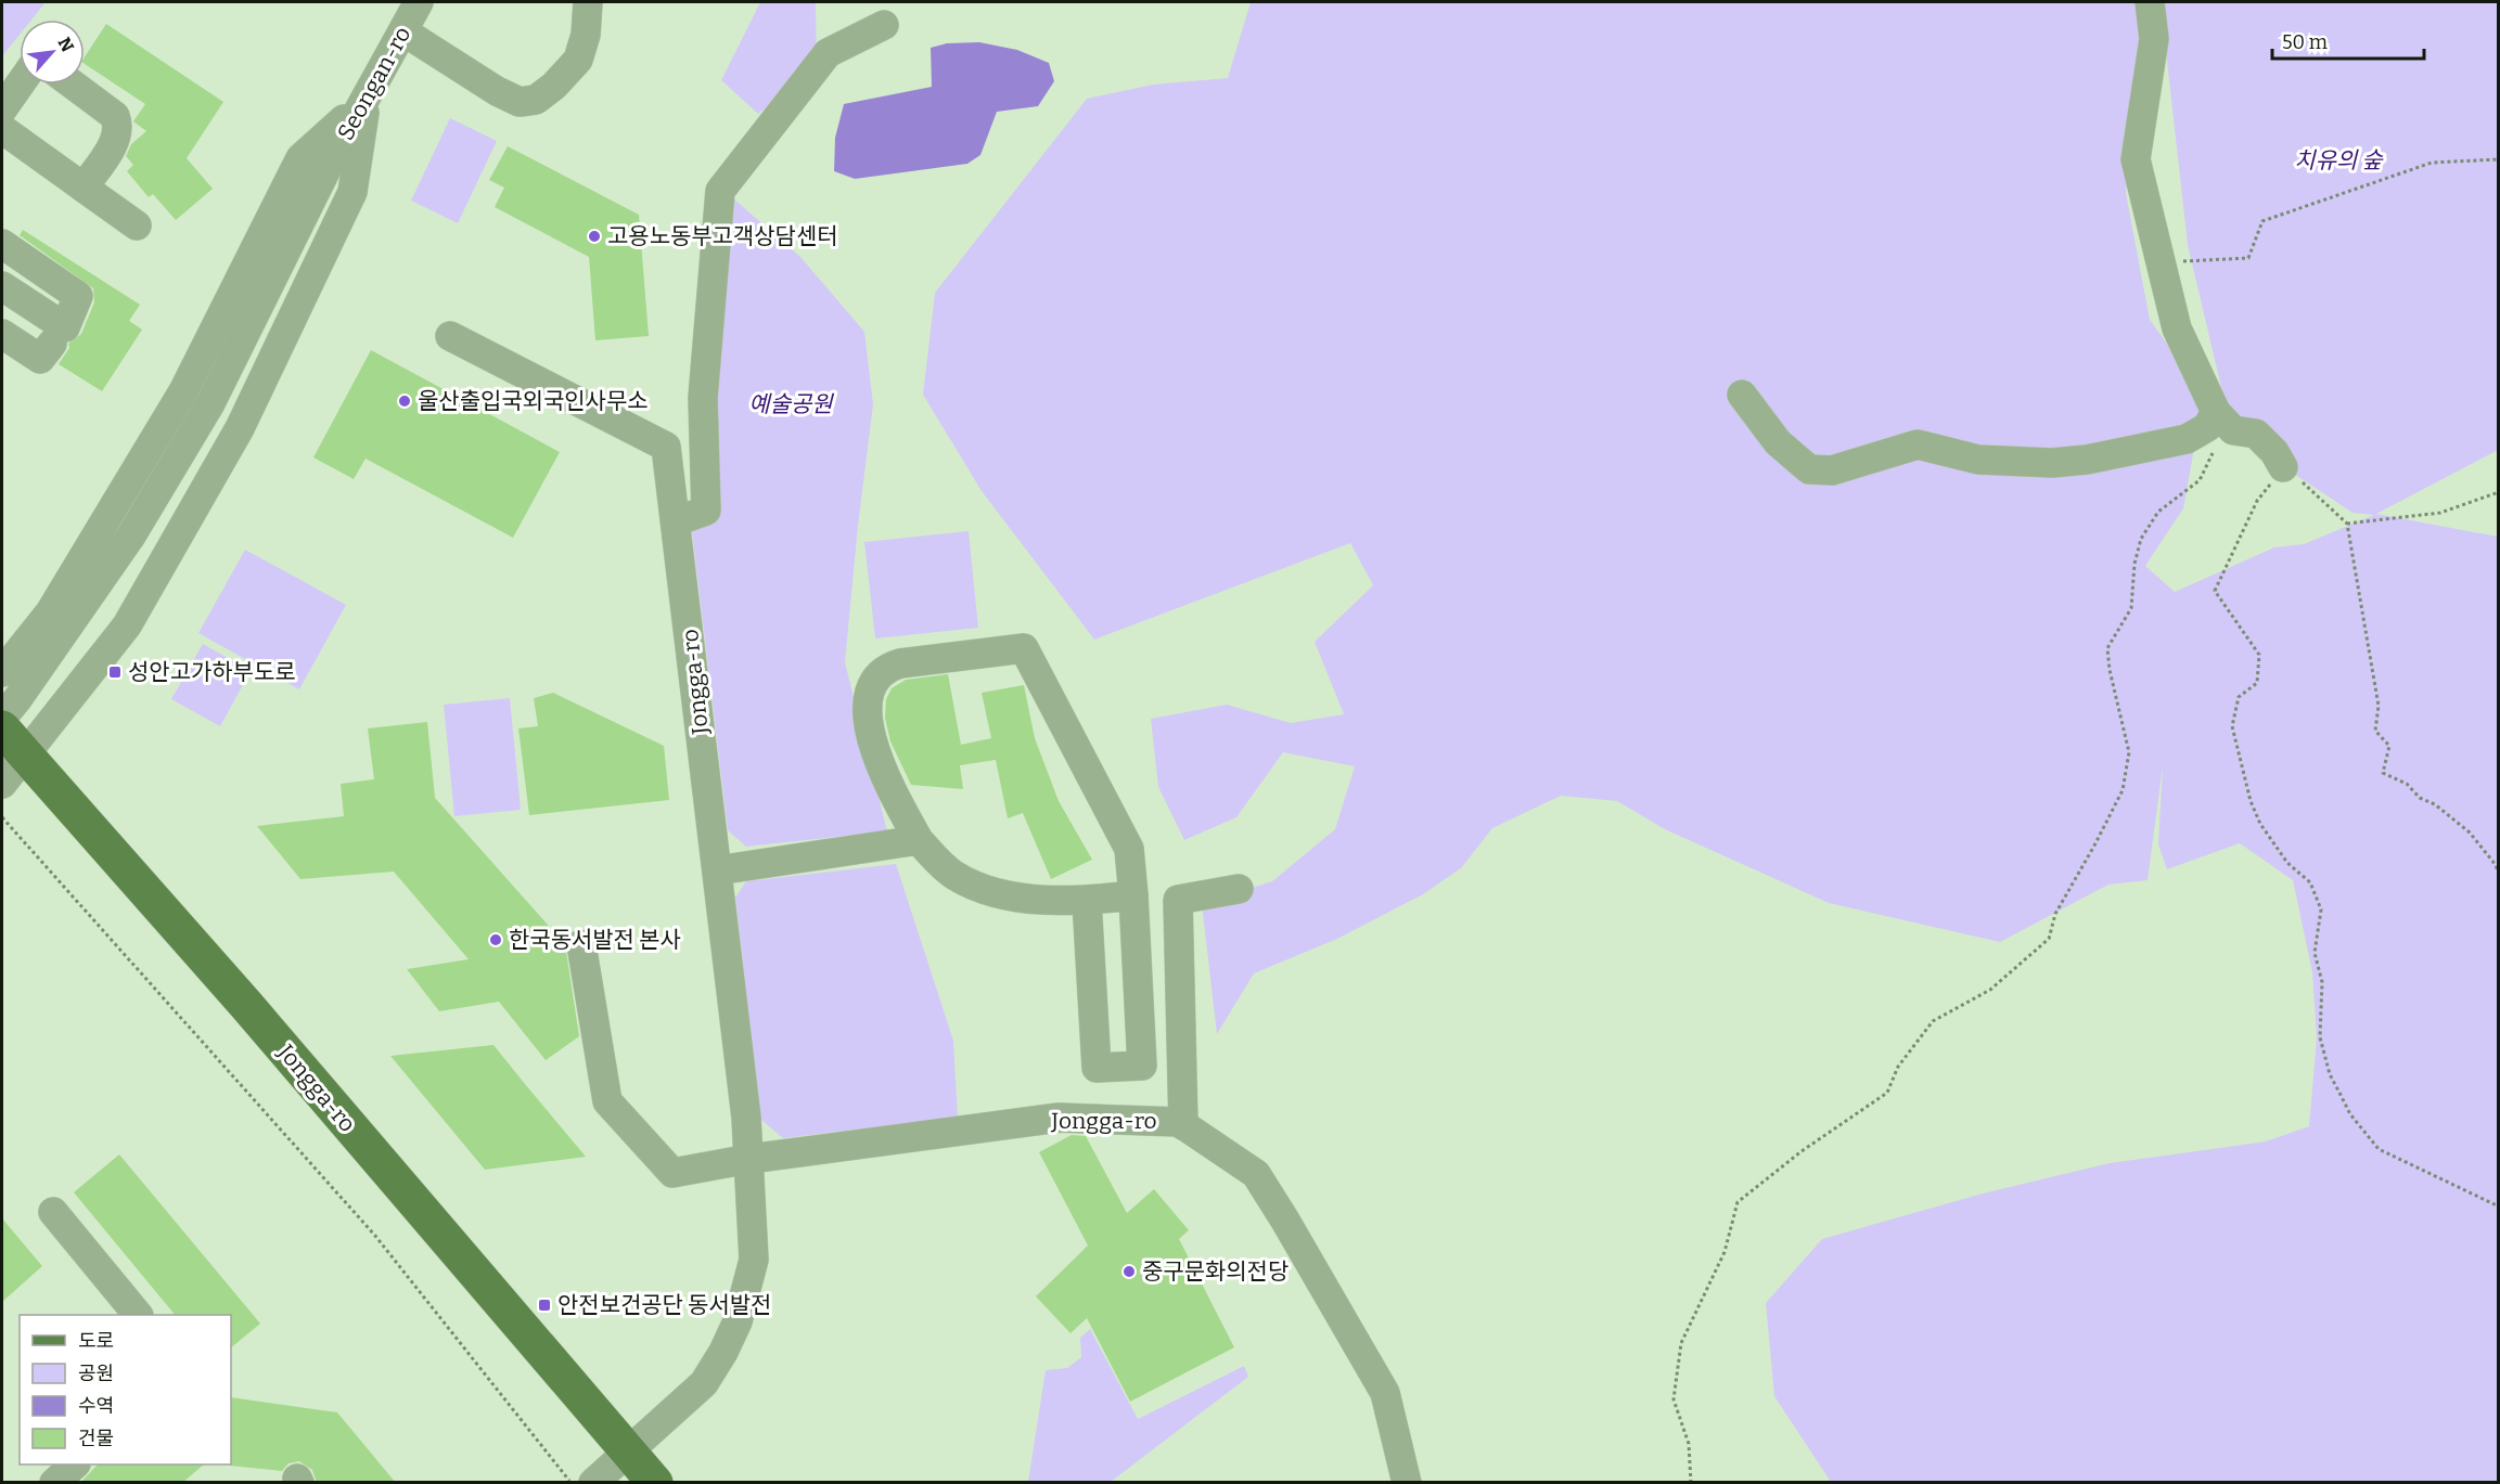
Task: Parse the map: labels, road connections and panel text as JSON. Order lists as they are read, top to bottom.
{
  "streets": {
    "main road": ["Jongga-ro"],
    "street": ["Seongan-ro"]
  },
  "parks": ["치유의 숲", "예술공원"],
  "places": {
    "other": [
      "고용노동부고객상담센터",
      "울산출입국외국인사무소",
      "한국동서발전 본사",
      "중구문화의전당"
    ],
    "transit": ["성안고가하부도로", "안전보건공단 동서발전"]
  },
  "legend": [
    "도로",
    "공원",
    "수역",
    "건물"
  ],
  "scale_bar": "50 m",
  "north": "top right"
}
